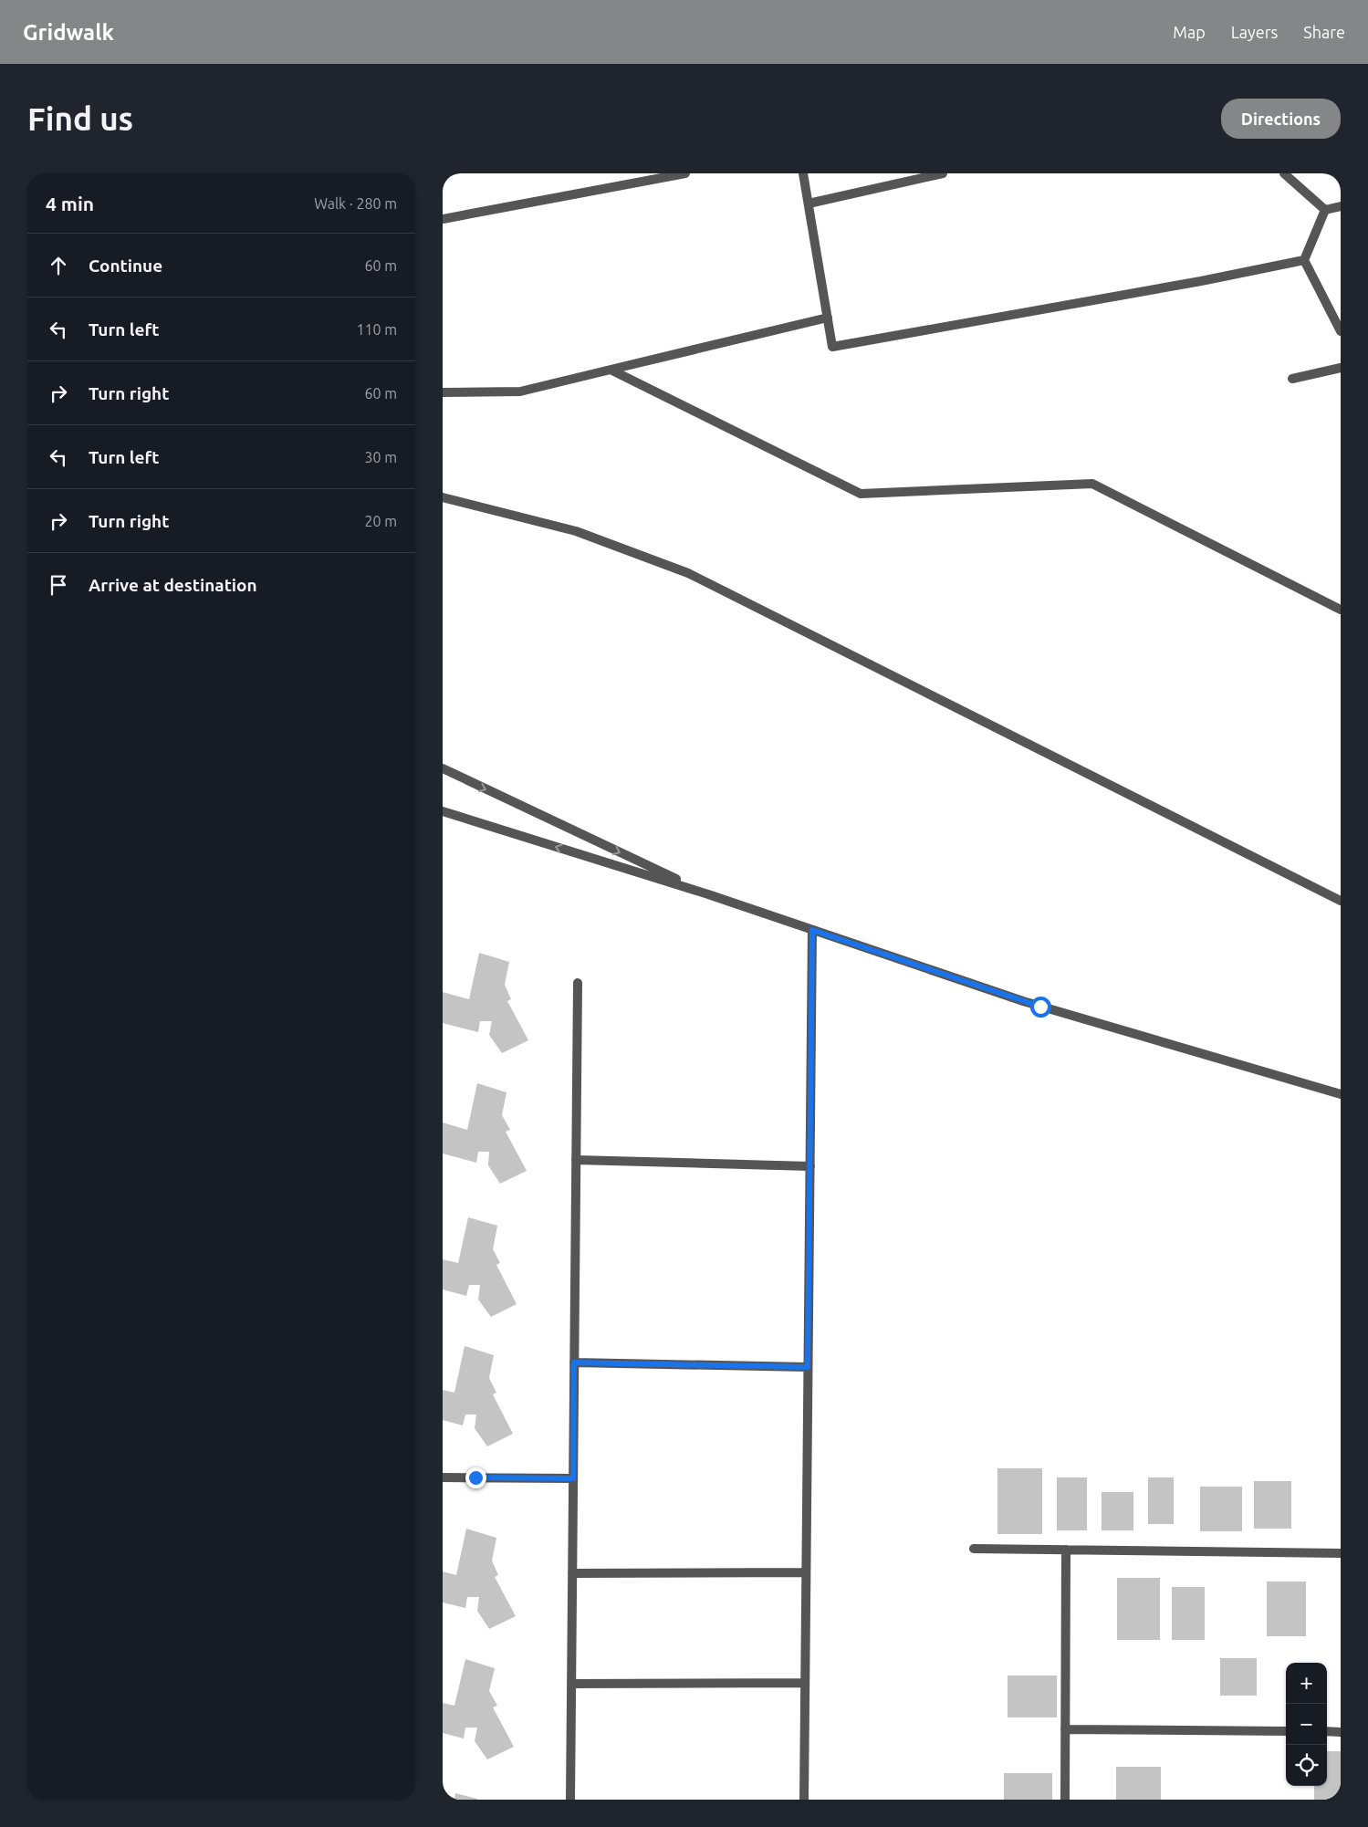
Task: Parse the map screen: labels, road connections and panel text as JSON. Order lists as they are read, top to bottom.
{
  "page": {
    "header": "Gridwalk",
    "nav": ["Map", "Layers", "Share"],
    "buttons": "Directions",
    "title": "Find us",
    "heading": ["4 min", "Walk · 280 m"],
    "list": [
      ["Continue", "60 m"],
      ["Turn left", "110 m"],
      ["Turn right", "60 m"],
      ["Turn left", "30 m"],
      ["Turn right", "20 m"],
      "Arrive at destination"
    ],
    "map_buttons": ["+", "−"]
  }
}
